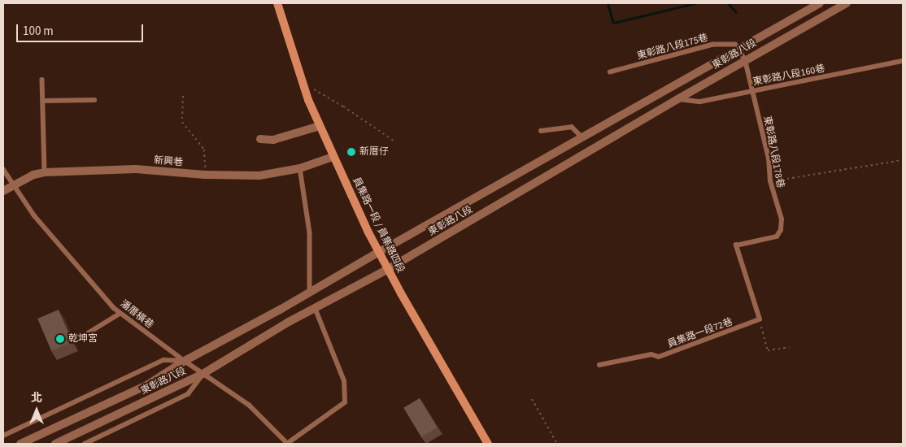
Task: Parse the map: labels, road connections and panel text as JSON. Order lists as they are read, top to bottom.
{
  "streets": {
    "main road": ["員集路一段 / 員集路四段"],
    "street": ["東彰路八段", "新興巷"],
    "lane": [
      "東彰路八段175巷",
      "東彰路八段160巷",
      "東彰路八段178巷",
      "潘厝橫巷",
      "員集路一段72巷"
    ]
  },
  "crossings": [
    ["東彰路八段175巷", "東彰路八段"],
    ["東彰路八段175巷", "東彰路八段178巷"],
    ["東彰路八段", "東彰路八段160巷"],
    ["東彰路八段", "東彰路八段178巷"],
    ["東彰路八段", "員集路一段 / 員集路四段"],
    ["東彰路八段", "潘厝橫巷"],
    ["東彰路八段160巷", "東彰路八段178巷"],
    ["東彰路八段178巷", "員集路一段72巷"],
    ["新興巷", "員集路一段 / 員集路四段"],
    ["新興巷", "潘厝橫巷"]
  ],
  "places": ["新厝仔", "乾坤宮"],
  "scale_bar": "100 m",
  "north": "top"
}
